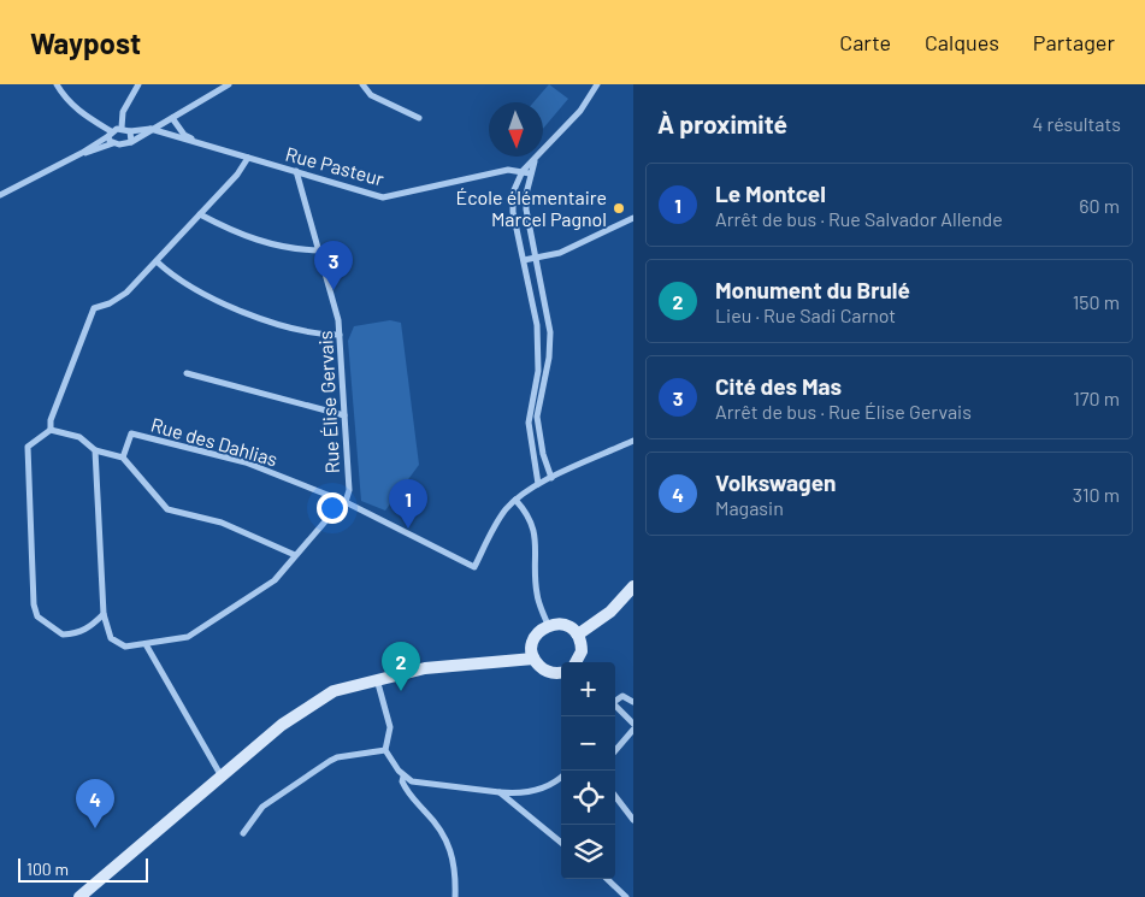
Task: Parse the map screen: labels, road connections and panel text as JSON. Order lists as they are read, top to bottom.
{
  "streets": {
    "street": ["Rue Pasteur", "Rue Élise Gervais", "Rue des Dahlias"]
  },
  "crossings": [
    ["Rue Pasteur", "Rue Élise Gervais"],
    ["Rue Élise Gervais", "Rue des Dahlias"]
  ],
  "places": ["École élémentaire Marcel Pagnol"],
  "scale_bar": "100 m",
  "north": "bottom",
  "page": {
    "header": "Waypost",
    "nav": ["Carte", "Calques", "Partager"],
    "heading": ["À proximité", "4 résultats"],
    "list": [
      {
        "mark": "1",
        "name": "Le Montcel",
        "note": "Arrêt de bus · Rue Salvador Allende",
        "value": "60 m"
      },
      {
        "mark": "2",
        "name": "Monument du Brulé",
        "note": "Lieu · Rue Sadi Carnot",
        "value": "150 m"
      },
      {
        "mark": "3",
        "name": "Cité des Mas",
        "note": "Arrêt de bus · Rue Élise Gervais",
        "value": "170 m"
      },
      {
        "mark": "4",
        "name": "Volkswagen",
        "note": "Magasin",
        "value": "310 m"
      }
    ],
    "pins": [
      "3",
      "1",
      "2",
      "4"
    ],
    "map_buttons": ["+", "−"],
    "scale": "100 m"
  }
}
